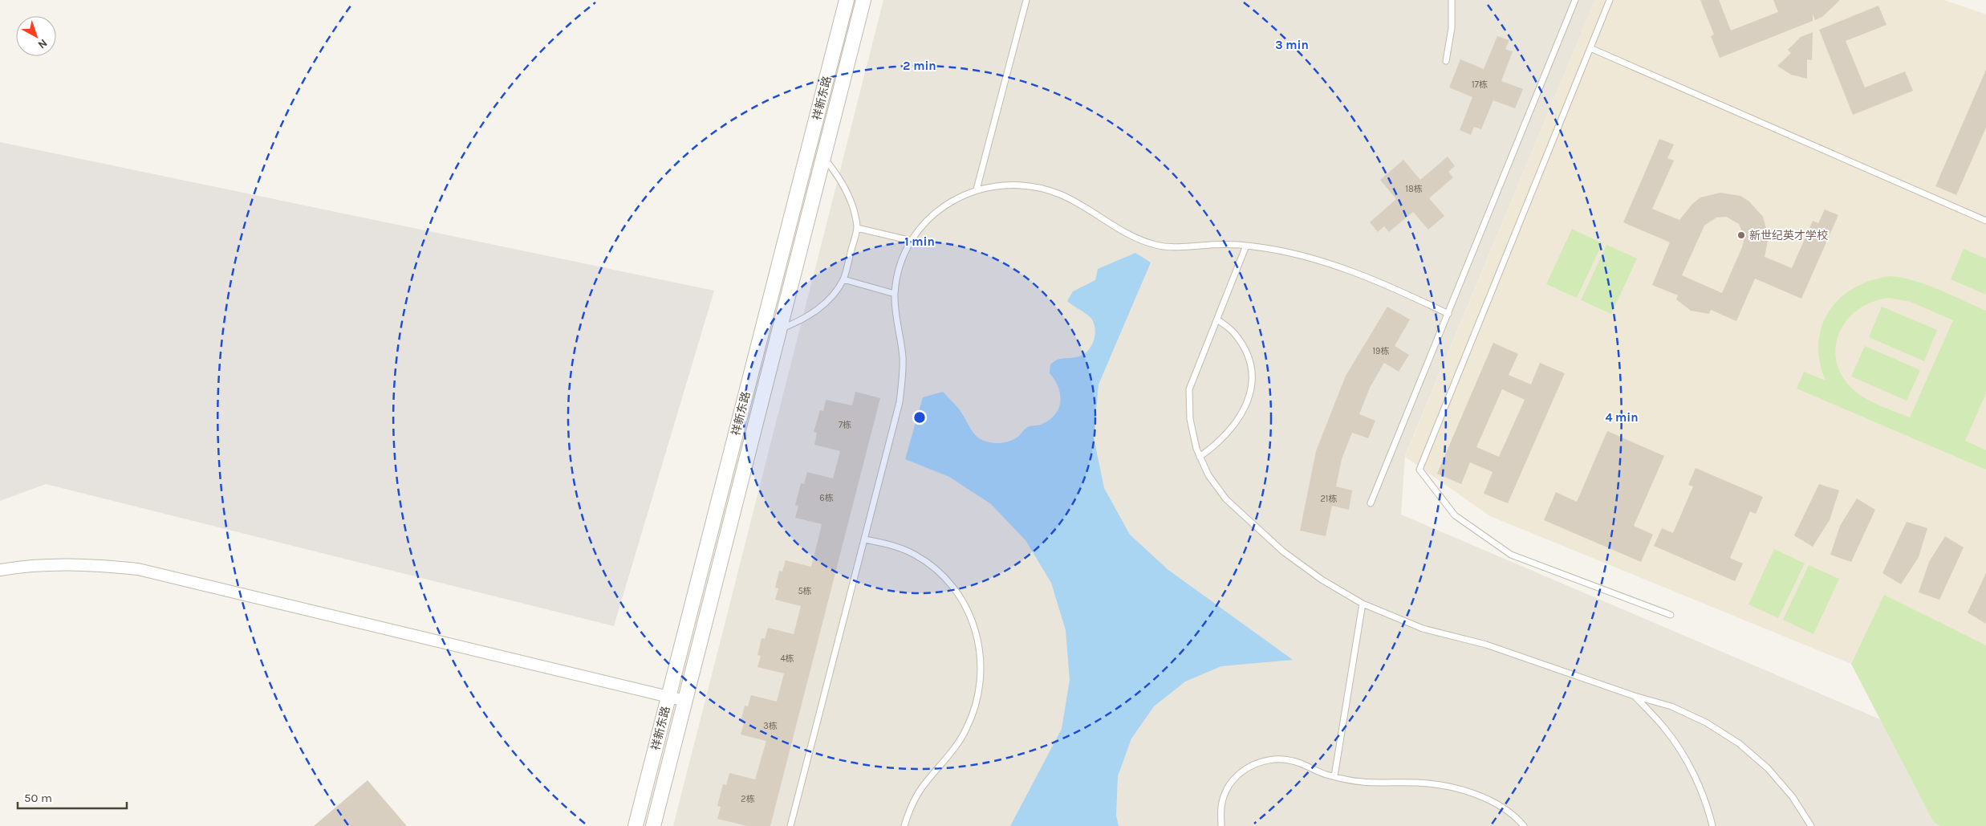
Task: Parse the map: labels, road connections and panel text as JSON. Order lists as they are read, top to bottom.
{
  "streets": {
    "street": ["祥新东路"]
  },
  "places": ["新世纪英才学校"],
  "house_numbers": [
    "17栋",
    "18栋",
    "19栋",
    "7栋",
    "6栋",
    "21栋",
    "5栋",
    "4栋",
    "3栋",
    "2栋"
  ],
  "scale_bar": "50 m",
  "north": "bottom right",
  "rings": [
    "3 min",
    "2 min",
    "1 min",
    "4 min"
  ]
}
